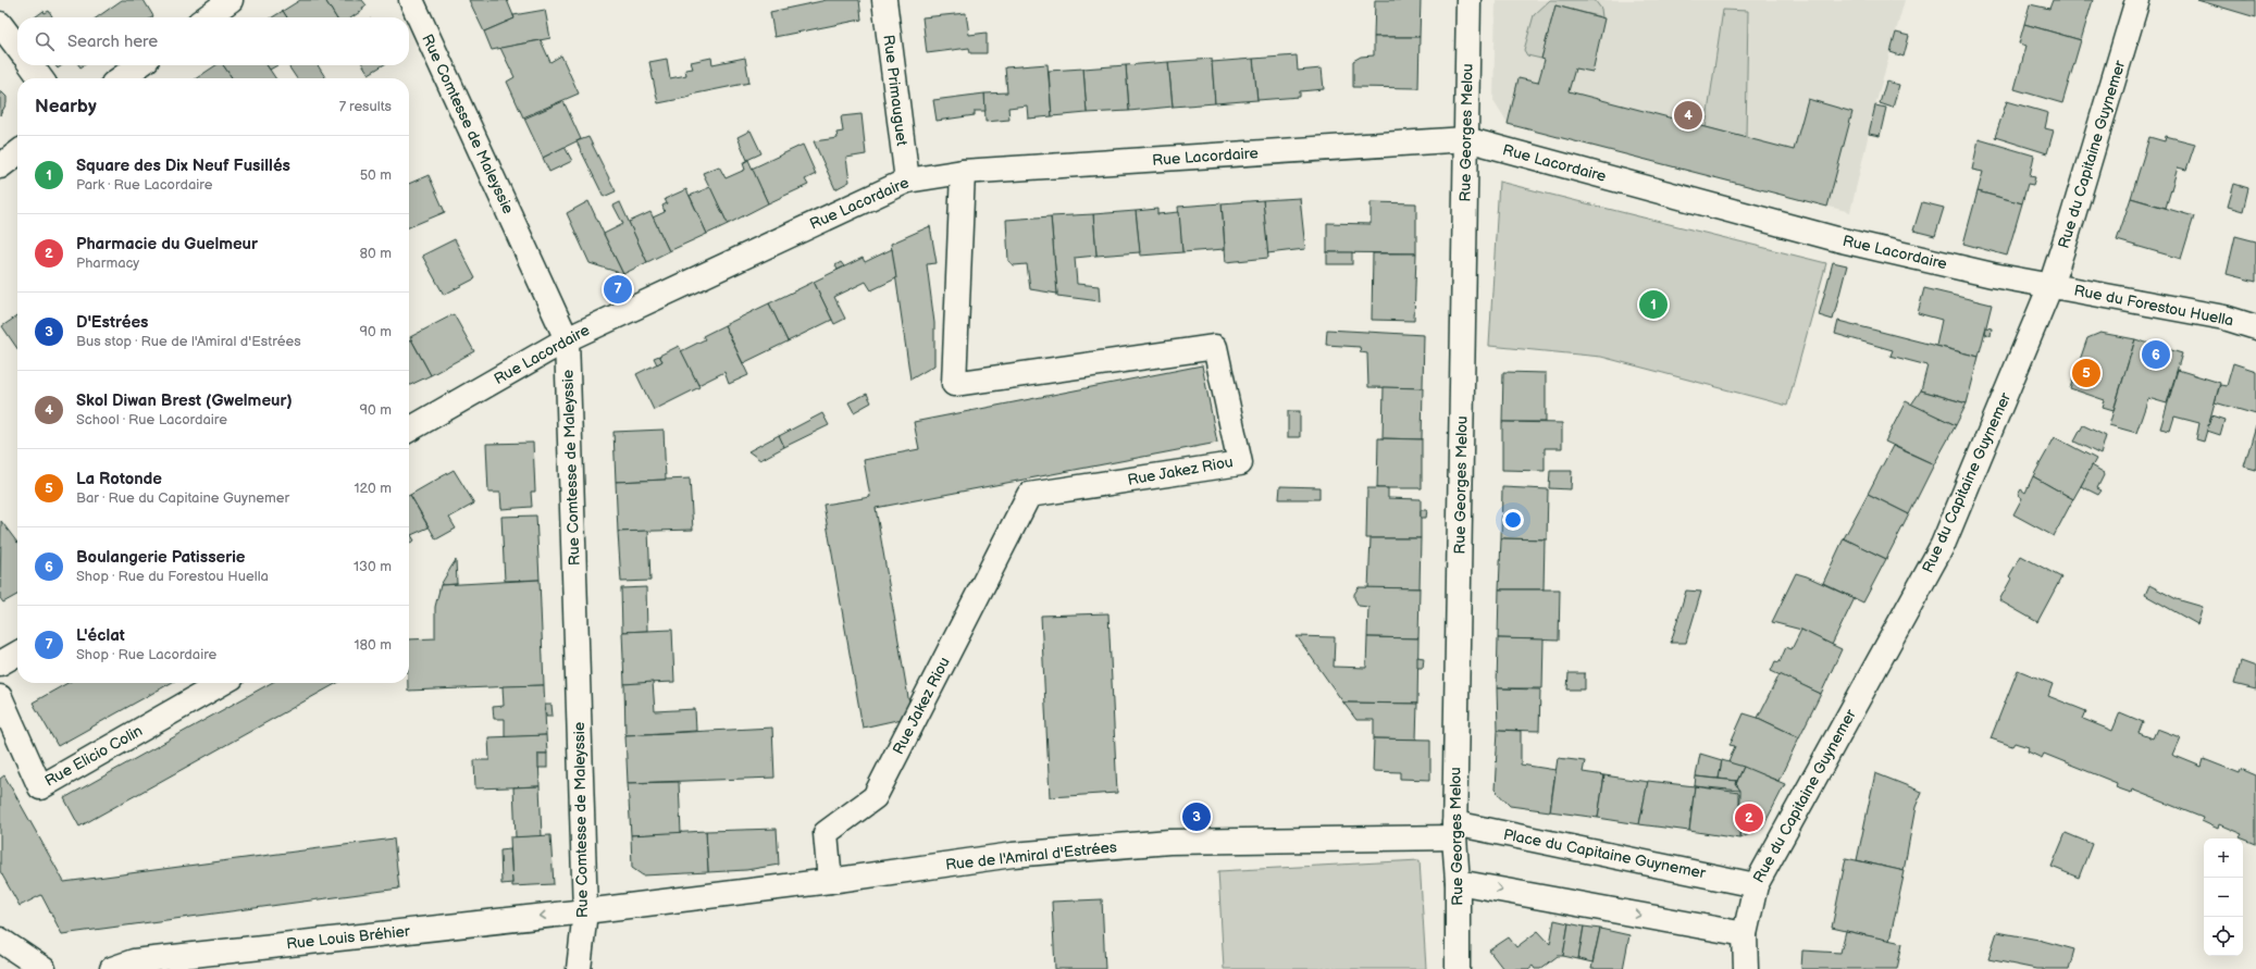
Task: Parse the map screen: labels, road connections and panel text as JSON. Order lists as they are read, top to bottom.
{
  "streets": {
    "street": [
      "Rue Primauguet",
      "Rue Comtesse de Maleyssie",
      "Rue Georges Melou",
      "Rue du Capitaine Guynemer",
      "Rue Lacordaire",
      "Rue du Forestou Huella",
      "Rue Jakez Riou",
      "Rue Elicio Colin",
      "Place du Capitaine Guynemer",
      "Rue de l'Amiral d'Estrées",
      "Rue Louis Bréhier"
    ]
  },
  "crossings": [
    ["Rue Primauguet", "Rue Lacordaire"],
    ["Rue Comtesse de Maleyssie", "Rue Lacordaire"],
    ["Rue Comtesse de Maleyssie", "Rue de l'Amiral d'Estrées"],
    ["Rue Comtesse de Maleyssie", "Rue Louis Bréhier"],
    ["Rue Georges Melou", "Rue Lacordaire"],
    ["Rue Georges Melou", "Place du Capitaine Guynemer"],
    ["Rue Georges Melou", "Rue de l'Amiral d'Estrées"],
    ["Rue du Capitaine Guynemer", "Rue Lacordaire"],
    ["Rue du Capitaine Guynemer", "Rue du Forestou Huella"],
    ["Rue du Capitaine Guynemer", "Place du Capitaine Guynemer"],
    ["Rue Lacordaire", "Rue du Forestou Huella"],
    ["Rue Lacordaire", "Rue Jakez Riou"],
    ["Rue Jakez Riou", "Rue de l'Amiral d'Estrées"],
    ["Place du Capitaine Guynemer", "Rue de l'Amiral d'Estrées"],
    ["Rue de l'Amiral d'Estrées", "Rue Louis Bréhier"]
  ],
  "one_way": ["Rue Louis Bréhier"],
  "page": {
    "search": "Search here",
    "heading": ["Nearby", "7 results"],
    "pins": [
      "4",
      "7",
      "1",
      "6",
      "5",
      "3",
      "2"
    ],
    "list": [
      {
        "mark": "1",
        "name": "Square des Dix Neuf Fusillés",
        "note": "Park · Rue Lacordaire",
        "value": "50 m"
      },
      {
        "mark": "2",
        "name": "Pharmacie du Guelmeur",
        "note": "Pharmacy",
        "value": "80 m"
      },
      {
        "mark": "3",
        "name": "D'Estrées",
        "note": "Bus stop · Rue de l'Amiral d'Estrées",
        "value": "90 m"
      },
      {
        "mark": "4",
        "name": "Skol Diwan Brest (Gwelmeur)",
        "note": "School · Rue Lacordaire",
        "value": "90 m"
      },
      {
        "mark": "5",
        "name": "La Rotonde",
        "note": "Bar · Rue du Capitaine Guynemer",
        "value": "120 m"
      },
      {
        "mark": "6",
        "name": "Boulangerie Patisserie",
        "note": "Shop · Rue du Forestou Huella",
        "value": "130 m"
      },
      {
        "mark": "7",
        "name": "L'éclat",
        "note": "Shop · Rue Lacordaire",
        "value": "180 m"
      }
    ],
    "map_buttons": ["+", "−"]
  }
}
